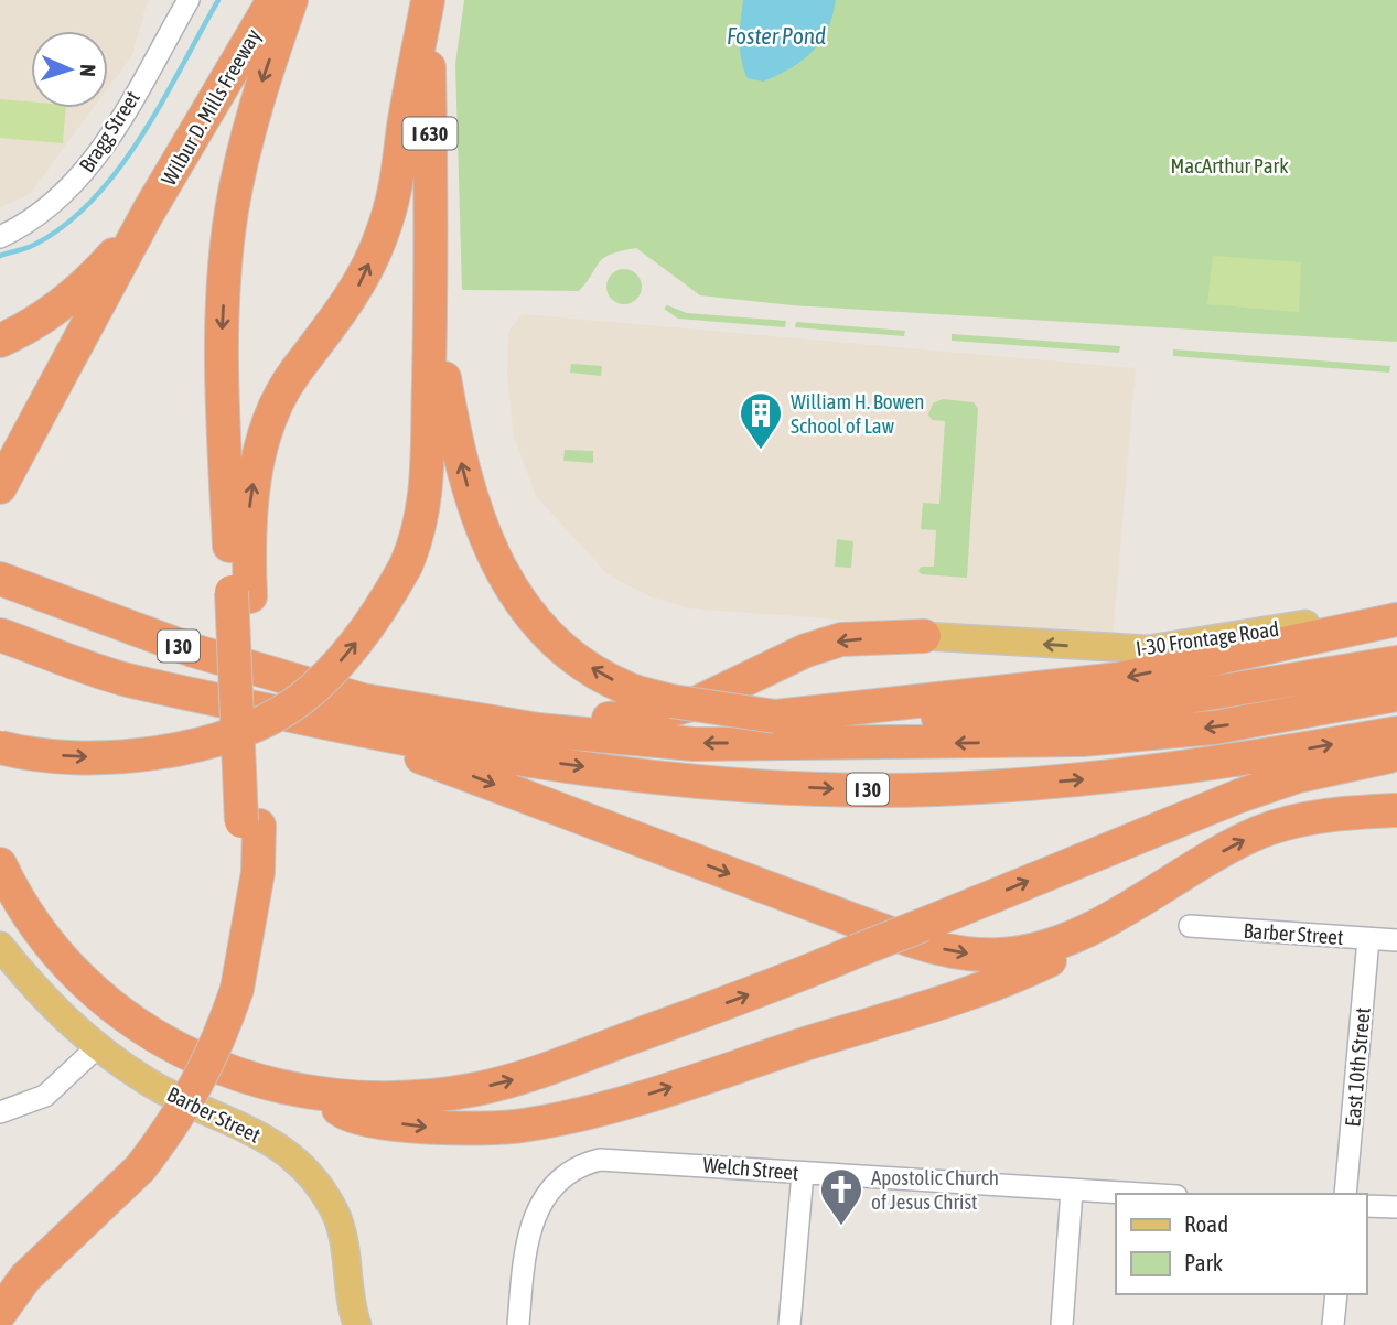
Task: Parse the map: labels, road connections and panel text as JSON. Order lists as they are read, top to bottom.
{
  "streets": {
    "highway": ["Wilbur D. Mills Freeway", "I 630", "I 30"],
    "main road": ["I-30 Frontage Road", "Barber Street"],
    "street": ["Bragg Street", "East 10th Street", "Welch Street"]
  },
  "crossings": [
    ["Barber Street", "East 10th Street"]
  ],
  "one_way": ["I-30 Frontage Road"],
  "water": ["Foster Pond"],
  "parks": ["MacArthur Park"],
  "places": {
    "building": ["William H. Bowen School of Law"],
    "church": ["Apostolic Church of Jesus Christ"]
  },
  "legend": ["Road", "Park"],
  "north": "right"
}
